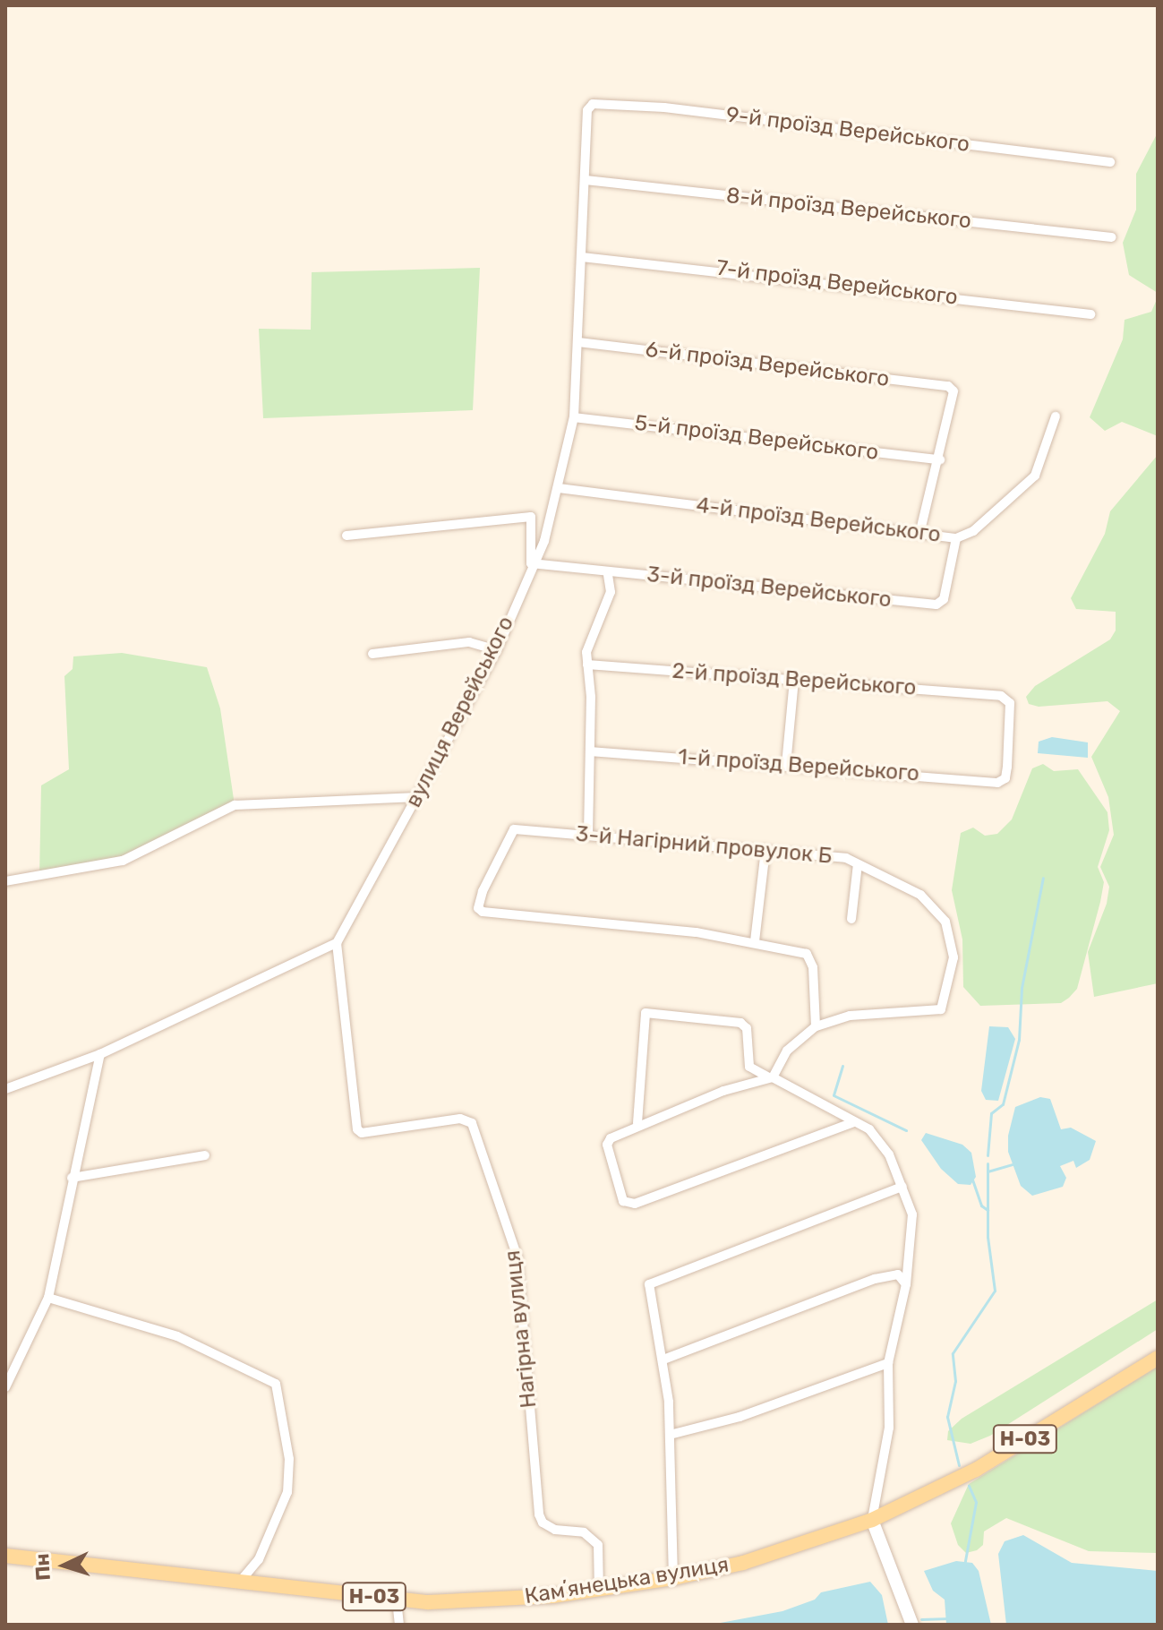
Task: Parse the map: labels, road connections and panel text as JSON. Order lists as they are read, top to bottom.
{
  "streets": {
    "main road": ["Н-03", "Камʼянецька вулиця"],
    "street": [
      "9-й проїзд Верейського",
      "8-й проїзд Верейського",
      "7-й проїзд Верейського",
      "6-й проїзд Верейського",
      "5-й проїзд Верейського",
      "4-й проїзд Верейського",
      "3-й проїзд Верейського",
      "2-й проїзд Верейського",
      "вулиця Верейського",
      "1-й проїзд Верейського",
      "3-й Нагірний провулок Б",
      "Нагірна вулиця"
    ]
  },
  "crossings": [
    ["9-й проїзд Верейського", "вулиця Верейського"],
    ["8-й проїзд Верейського", "вулиця Верейського"],
    ["7-й проїзд Верейського", "вулиця Верейського"],
    ["6-й проїзд Верейського", "5-й проїзд Верейського"],
    ["6-й проїзд Верейського", "вулиця Верейського"],
    ["5-й проїзд Верейського", "вулиця Верейського"],
    ["4-й проїзд Верейського", "3-й проїзд Верейського"],
    ["4-й проїзд Верейського", "вулиця Верейського"],
    ["3-й проїзд Верейського", "вулиця Верейського"],
    ["2-й проїзд Верейського", "1-й проїзд Верейського"],
    ["вулиця Верейського", "Нагірна вулиця"],
    ["Нагірна вулиця", "Камʼянецька вулиця"]
  ],
  "north": "left"
}
